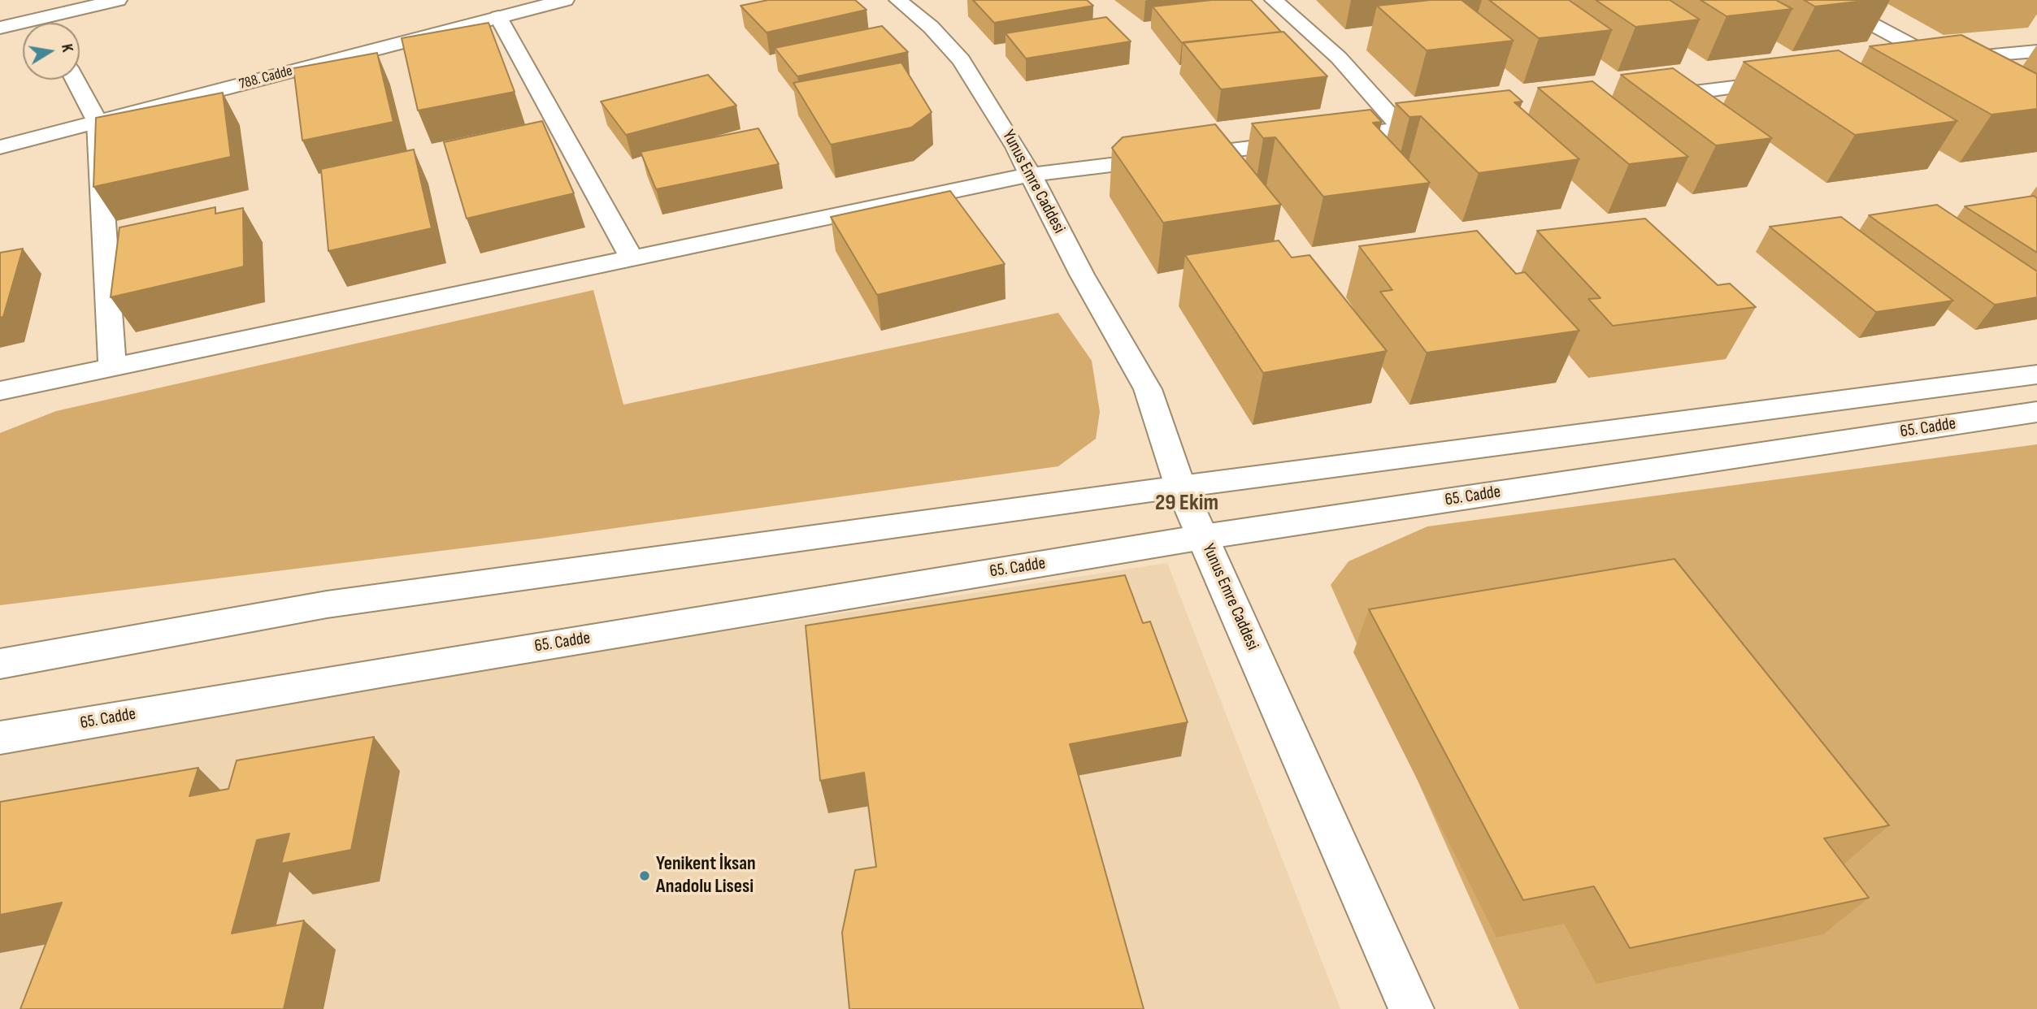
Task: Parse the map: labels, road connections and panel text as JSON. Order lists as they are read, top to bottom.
{
  "streets": {
    "street": ["788. Cadde", "Yunus Emre Caddesi", "65. Cadde"]
  },
  "crossings": [
    ["Yunus Emre Caddesi", "65. Cadde"]
  ],
  "districts": ["29 Ekim"],
  "places": ["Yenikent İksan Anadolu Lisesi"],
  "north": "right"
}
